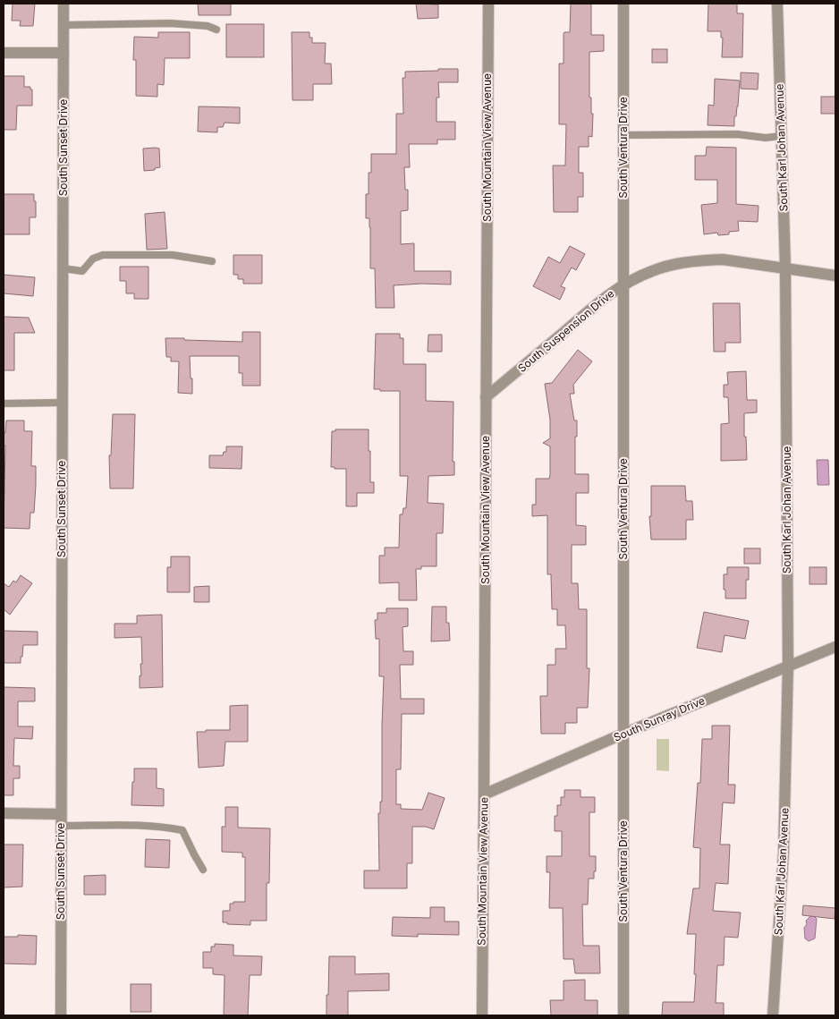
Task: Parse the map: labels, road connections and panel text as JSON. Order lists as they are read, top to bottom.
{
  "streets": {
    "street": [
      "South Sunset Drive",
      "South Mountain View Avenue",
      "South Ventura Drive",
      "South Karl Johan Avenue",
      "South Suspension Drive",
      "South Sunray Drive"
    ]
  },
  "crossings": [
    ["South Mountain View Avenue", "South Suspension Drive"],
    ["South Mountain View Avenue", "South Sunray Drive"],
    ["South Ventura Drive", "South Suspension Drive"],
    ["South Ventura Drive", "South Sunray Drive"],
    ["South Karl Johan Avenue", "South Suspension Drive"],
    ["South Karl Johan Avenue", "South Sunray Drive"]
  ]
}
